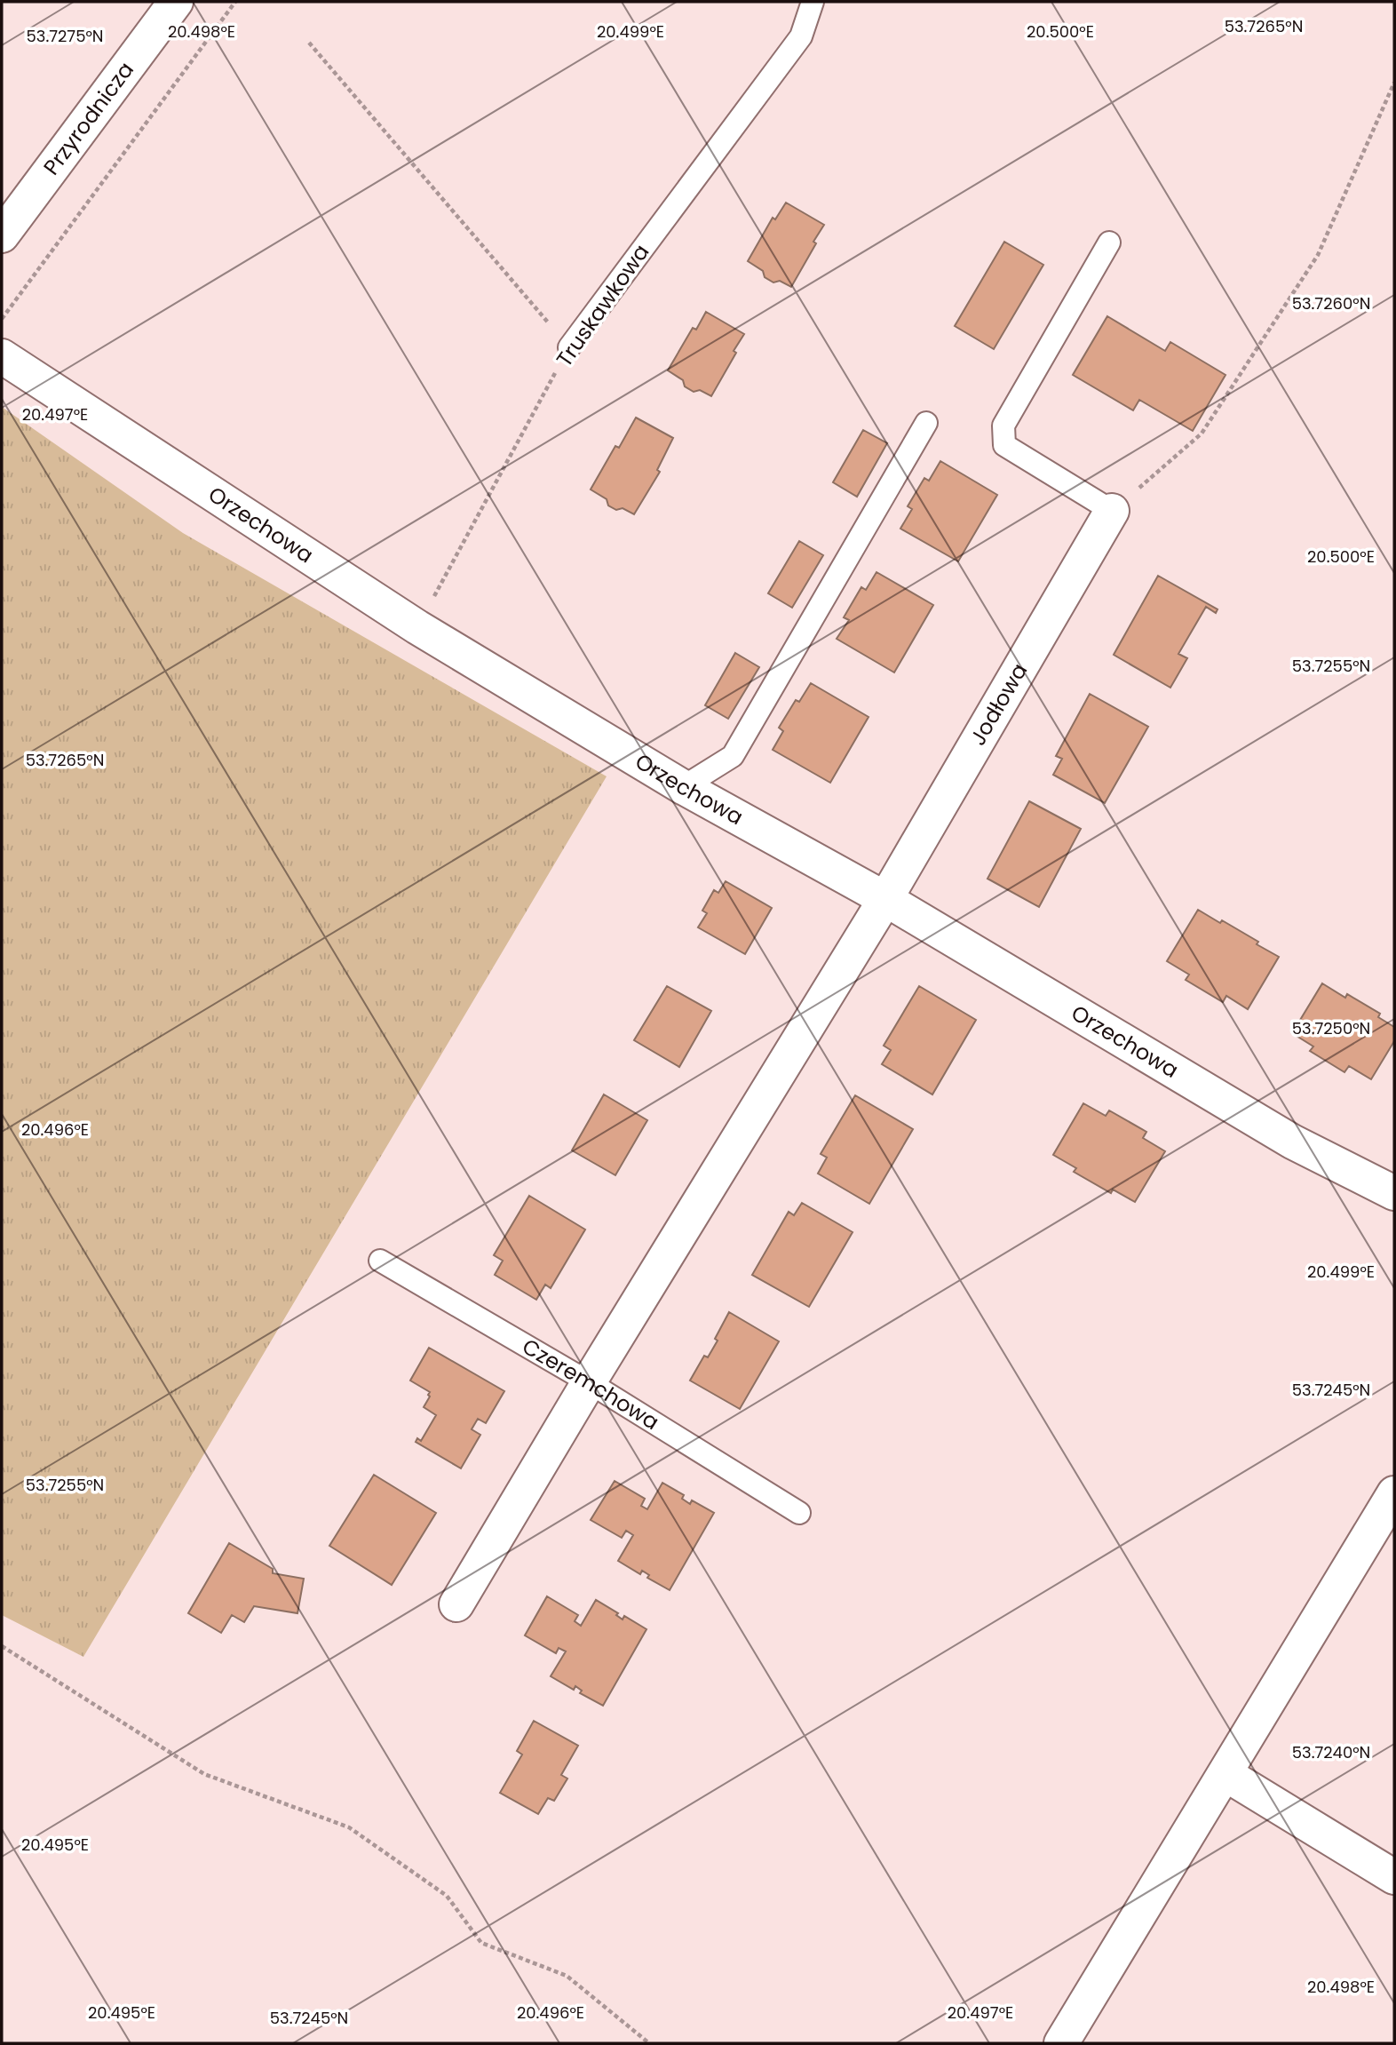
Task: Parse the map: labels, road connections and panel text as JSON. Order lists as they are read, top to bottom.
{
  "streets": {
    "street": ["Przyrodnicza", "Orzechowa", "Jodłowa"],
    "lane": ["Truskawkowa", "Czeremchowa"]
  },
  "crossings": [
    ["Truskawkowa", "Orzechowa"],
    ["Orzechowa", "Jodłowa"],
    ["Jodłowa", "Czeremchowa"]
  ],
  "coordinates": [
    "53.7265°N",
    "20.499°E",
    "20.500°E",
    "20.498°E",
    "53.7275°N",
    "53.7260°N",
    "20.497°E",
    "53.7255°N",
    "53.7250°N",
    "20.496°E",
    "53.7245°N",
    "53.7240°N",
    "20.495°E"
  ]
}
